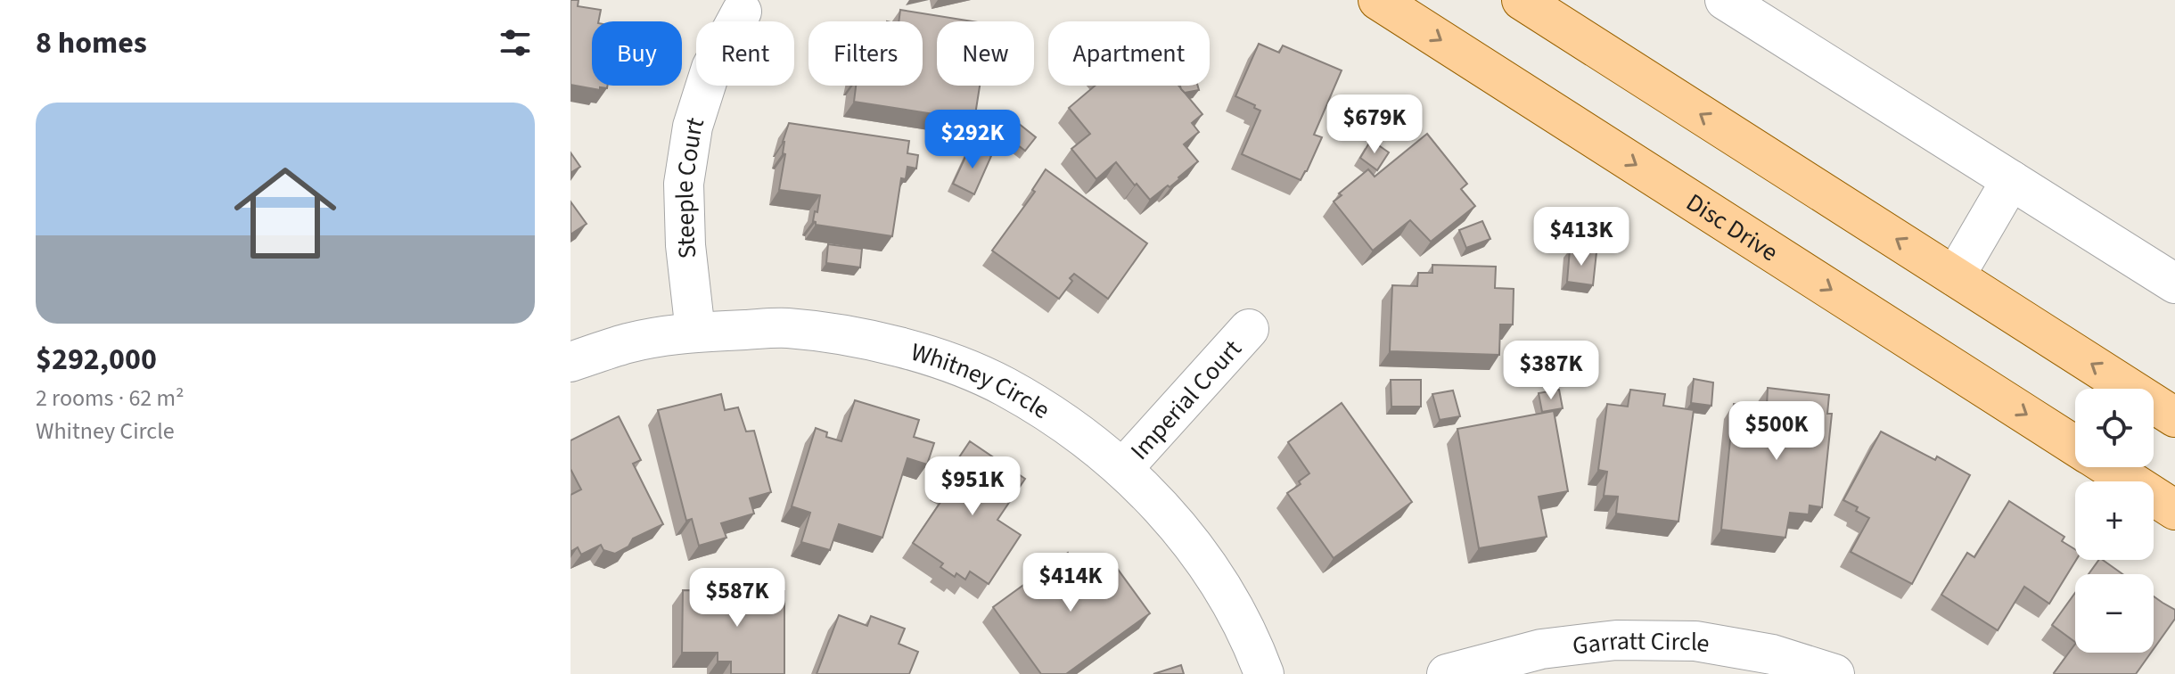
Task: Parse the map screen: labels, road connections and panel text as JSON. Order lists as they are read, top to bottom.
{
  "streets": {
    "main road": ["Disc Drive"],
    "street": [
      "Steeple Court",
      "Whitney Circle",
      "Imperial Court",
      "Garratt Circle"
    ]
  },
  "crossings": [
    ["Steeple Court", "Whitney Circle"],
    ["Whitney Circle", "Imperial Court"]
  ],
  "page": {
    "heading": "8 homes",
    "chip": [
      "Buy",
      "Rent",
      "Filters",
      "New",
      "Apartment"
    ],
    "list": [
      {
        "name": "$292,000",
        "note": "2 rooms · 62 m² · Whitney Circle"
      }
    ],
    "price": [
      "$679K",
      "$292K",
      "$413K",
      "$387K",
      "$500K",
      "$951K",
      "$414K",
      "$587K"
    ],
    "map_buttons": ["+", "−"]
  }
}
